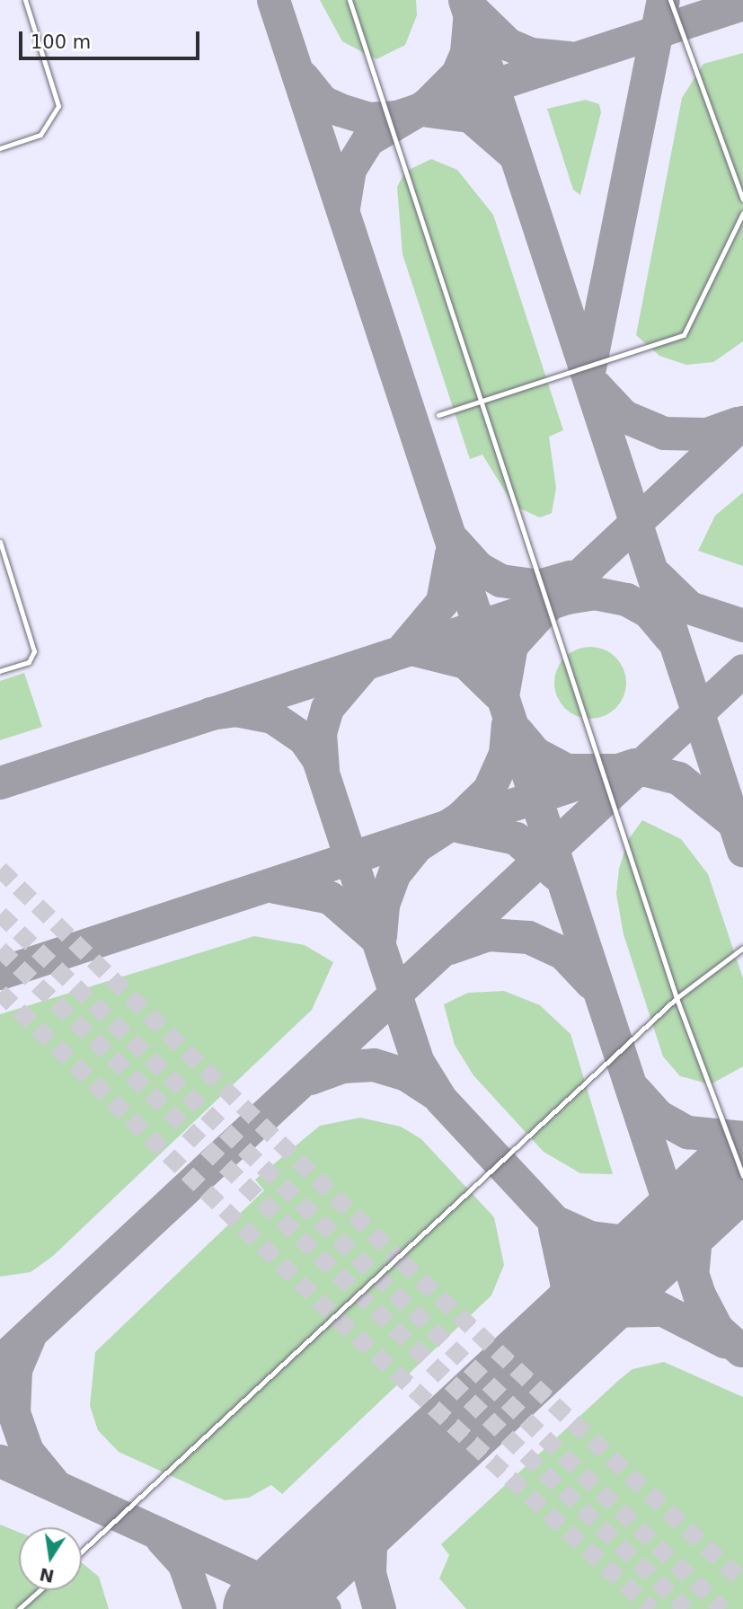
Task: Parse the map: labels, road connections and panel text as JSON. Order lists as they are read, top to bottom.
{
  "scale_bar": "100 m",
  "north": "bottom"
}
